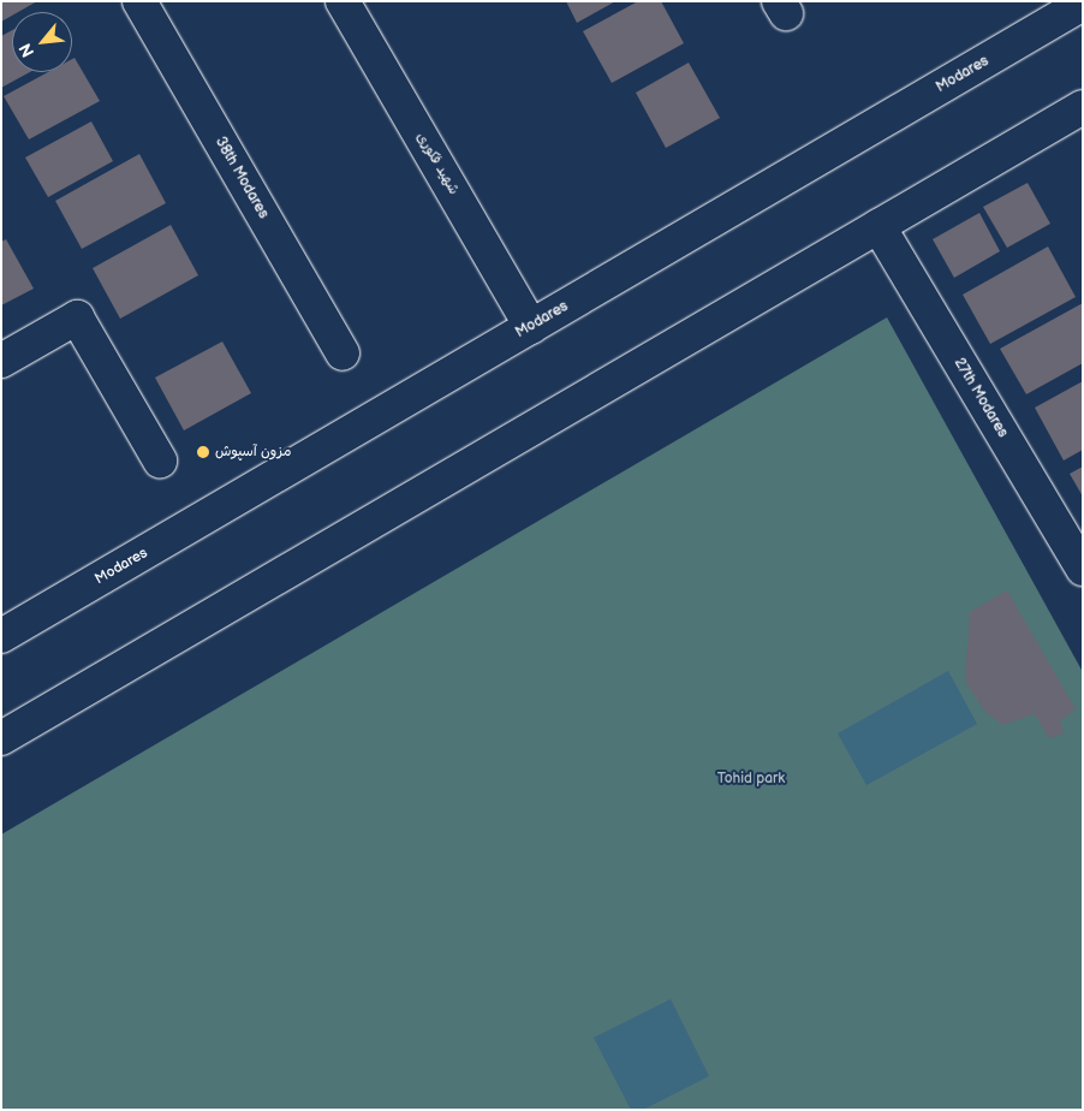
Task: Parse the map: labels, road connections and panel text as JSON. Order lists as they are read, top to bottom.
{
  "streets": {
    "main road": [
      "Modares",
      "شهید فکوری",
      "38th Modares",
      "27th Modares"
    ]
  },
  "crossings": [
    ["Modares", "شهید فکوری"]
  ],
  "parks": ["Tohid park"],
  "places": ["مزون آسپوش"],
  "north": "bottom left"
}
